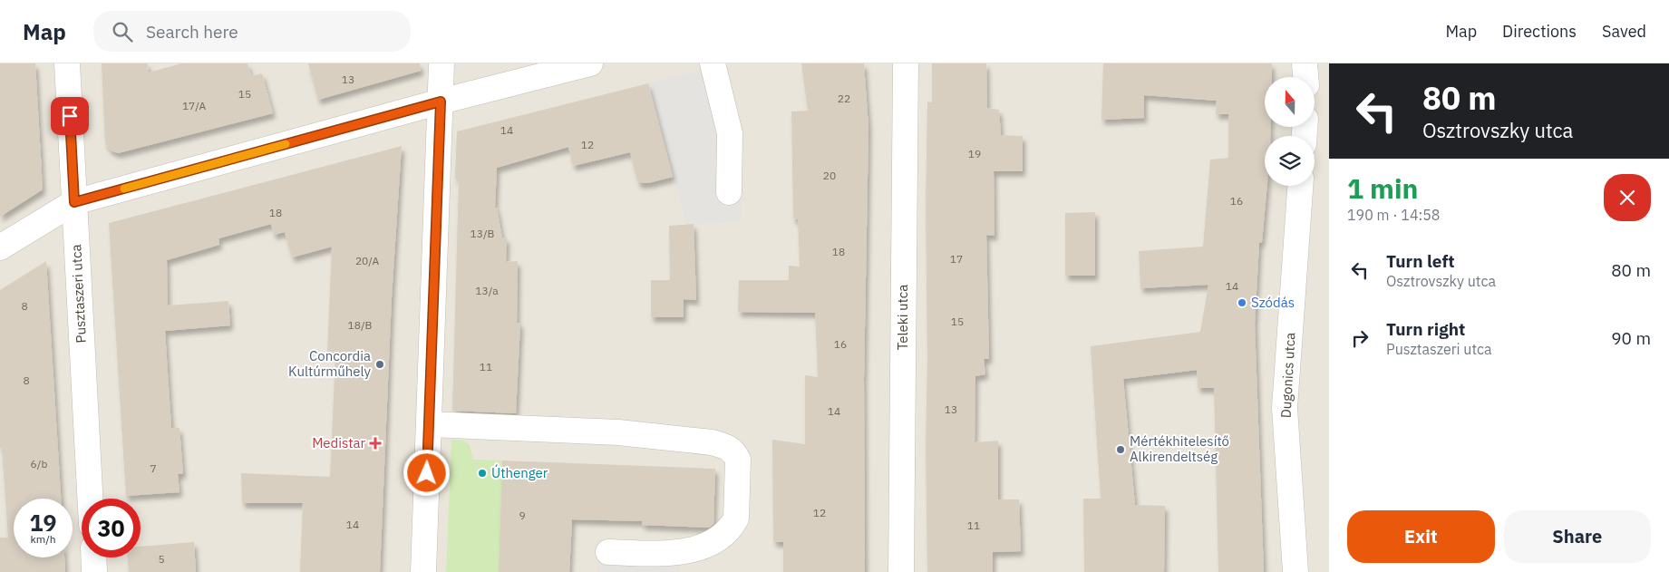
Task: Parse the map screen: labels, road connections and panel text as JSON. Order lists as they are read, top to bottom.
{
  "streets": {
    "street": ["Pusztaszeri utca", "Teleki utca", "Dugonics utca"]
  },
  "places": {
    "other": [
      "Szódás",
      "Concordia Kultúrműhely",
      "Mértékhitelesítő Alkirendeltség",
      "Úthenger"
    ],
    "health": ["Medistar"]
  },
  "house_numbers": [
    "13",
    "15",
    "22",
    "17/A",
    "14",
    "12",
    "19",
    "20",
    "16",
    "18",
    "13/B",
    "18",
    "17",
    "20/A",
    "14",
    "13/a",
    "8",
    "15",
    "18/B",
    "16",
    "11",
    "8",
    "13",
    "14",
    "6/b",
    "7",
    "12",
    "9",
    "14",
    "11",
    "5"
  ],
  "north": "top",
  "page": {
    "header": "Map",
    "search": "Search here",
    "nav": ["Map", "Directions", "Saved"],
    "turn": ["80 m", "Osztrovszky utca"],
    "heading": ["1 min", "190 m · 14:58"],
    "list": [
      {
        "name": "Turn left",
        "note": "Osztrovszky utca",
        "value": "80 m"
      },
      {
        "name": "Turn right",
        "note": "Pusztaszeri utca",
        "value": "90 m"
      }
    ],
    "speed": "19 km/h",
    "limit": "30",
    "buttons": ["Exit", "Share"]
  }
}
